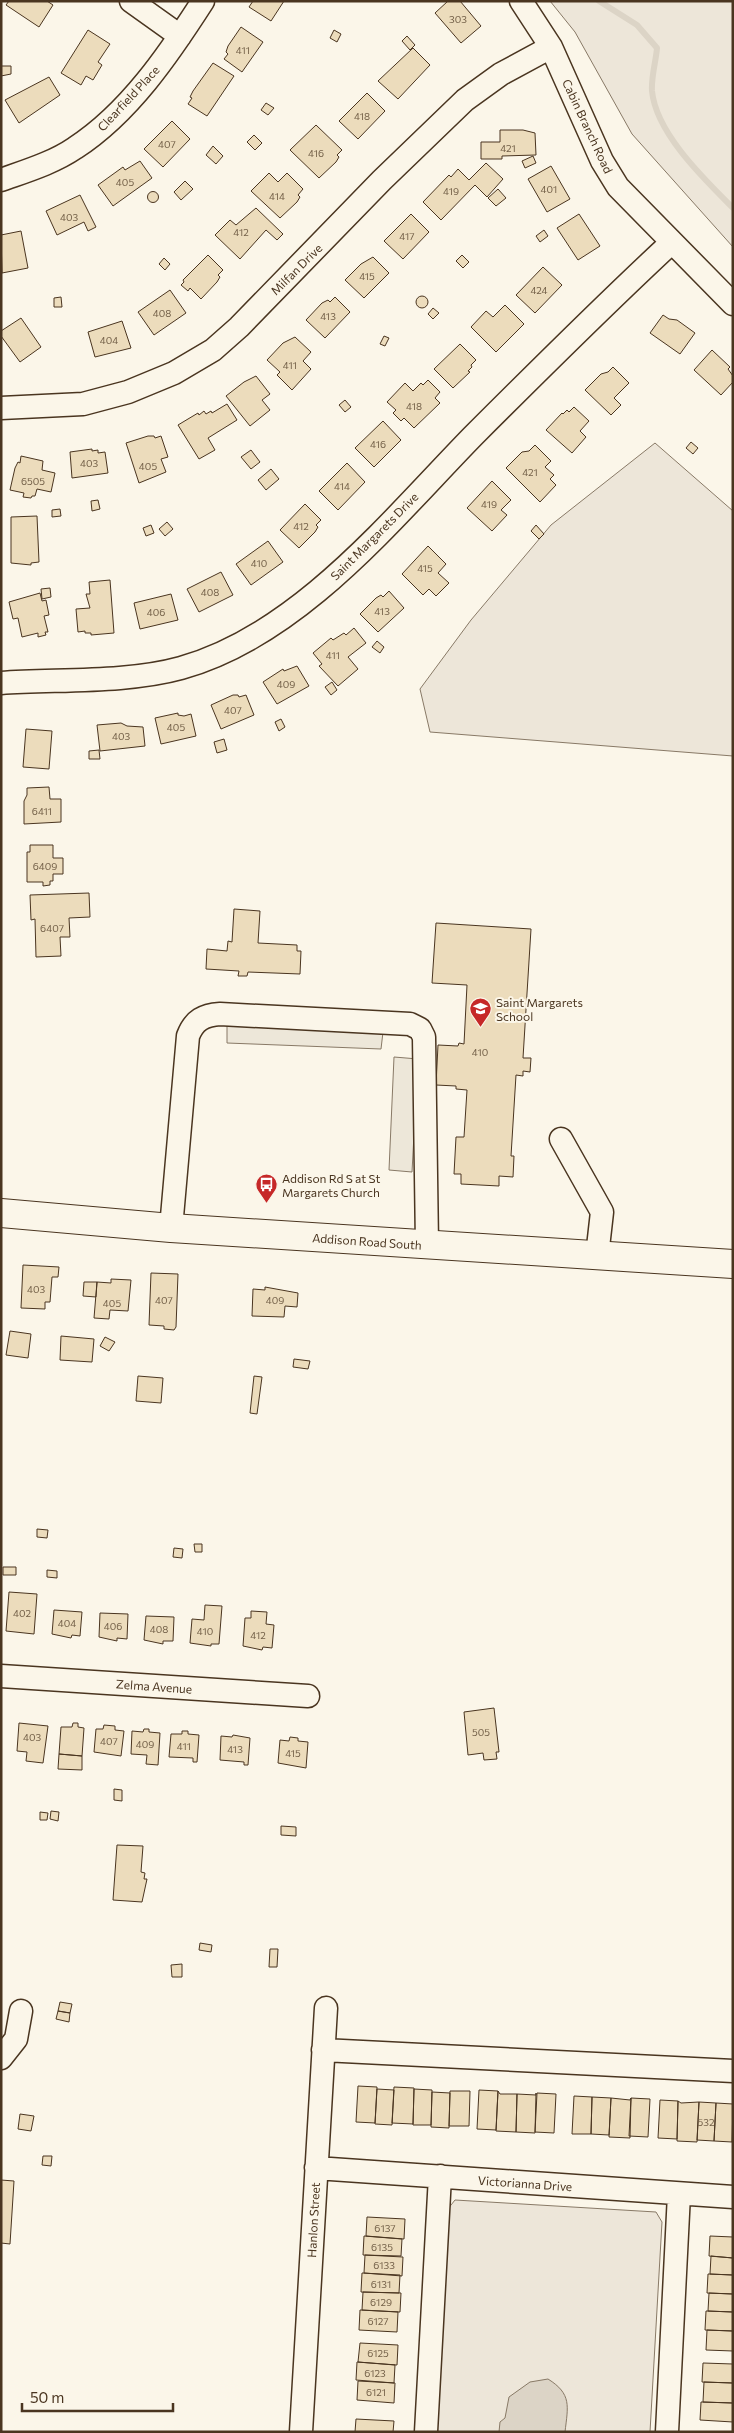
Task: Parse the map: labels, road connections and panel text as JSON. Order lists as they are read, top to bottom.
{
  "streets": {
    "main road": ["Addison Road South"],
    "street": [
      "Clearfield Place",
      "Cabin Branch Road",
      "Milfan Drive",
      "Saint Margarets Drive",
      "Zelma Avenue",
      "Victorianna Drive",
      "Hanlon Street"
    ]
  },
  "crossings": [
    ["Cabin Branch Road", "Milfan Drive"],
    ["Cabin Branch Road", "Saint Margarets Drive"],
    ["Victorianna Drive", "Hanlon Street"]
  ],
  "places": {
    "school or university": ["Saint Margarets School"],
    "bus stop": ["Addison Rd S at St Margarets Church"]
  },
  "house_numbers": [
    "303",
    "411",
    "418",
    "407",
    "421",
    "416",
    "405",
    "401",
    "419",
    "414",
    "403",
    "412",
    "417",
    "415",
    "424",
    "408",
    "413",
    "404",
    "411",
    "418",
    "416",
    "403",
    "405",
    "421",
    "6505",
    "414",
    "419",
    "412",
    "410",
    "415",
    "408",
    "413",
    "406",
    "411",
    "409",
    "407",
    "405",
    "403",
    "6411",
    "6409",
    "6407",
    "410",
    "403",
    "407",
    "409",
    "405",
    "402",
    "404",
    "406",
    "408",
    "410",
    "412",
    "505",
    "403",
    "407",
    "409",
    "411",
    "413",
    "415",
    "532",
    "6137",
    "6135",
    "6133",
    "6131",
    "6129",
    "6127",
    "6125",
    "6123",
    "6121"
  ],
  "scale_bar": "50 m"
}
